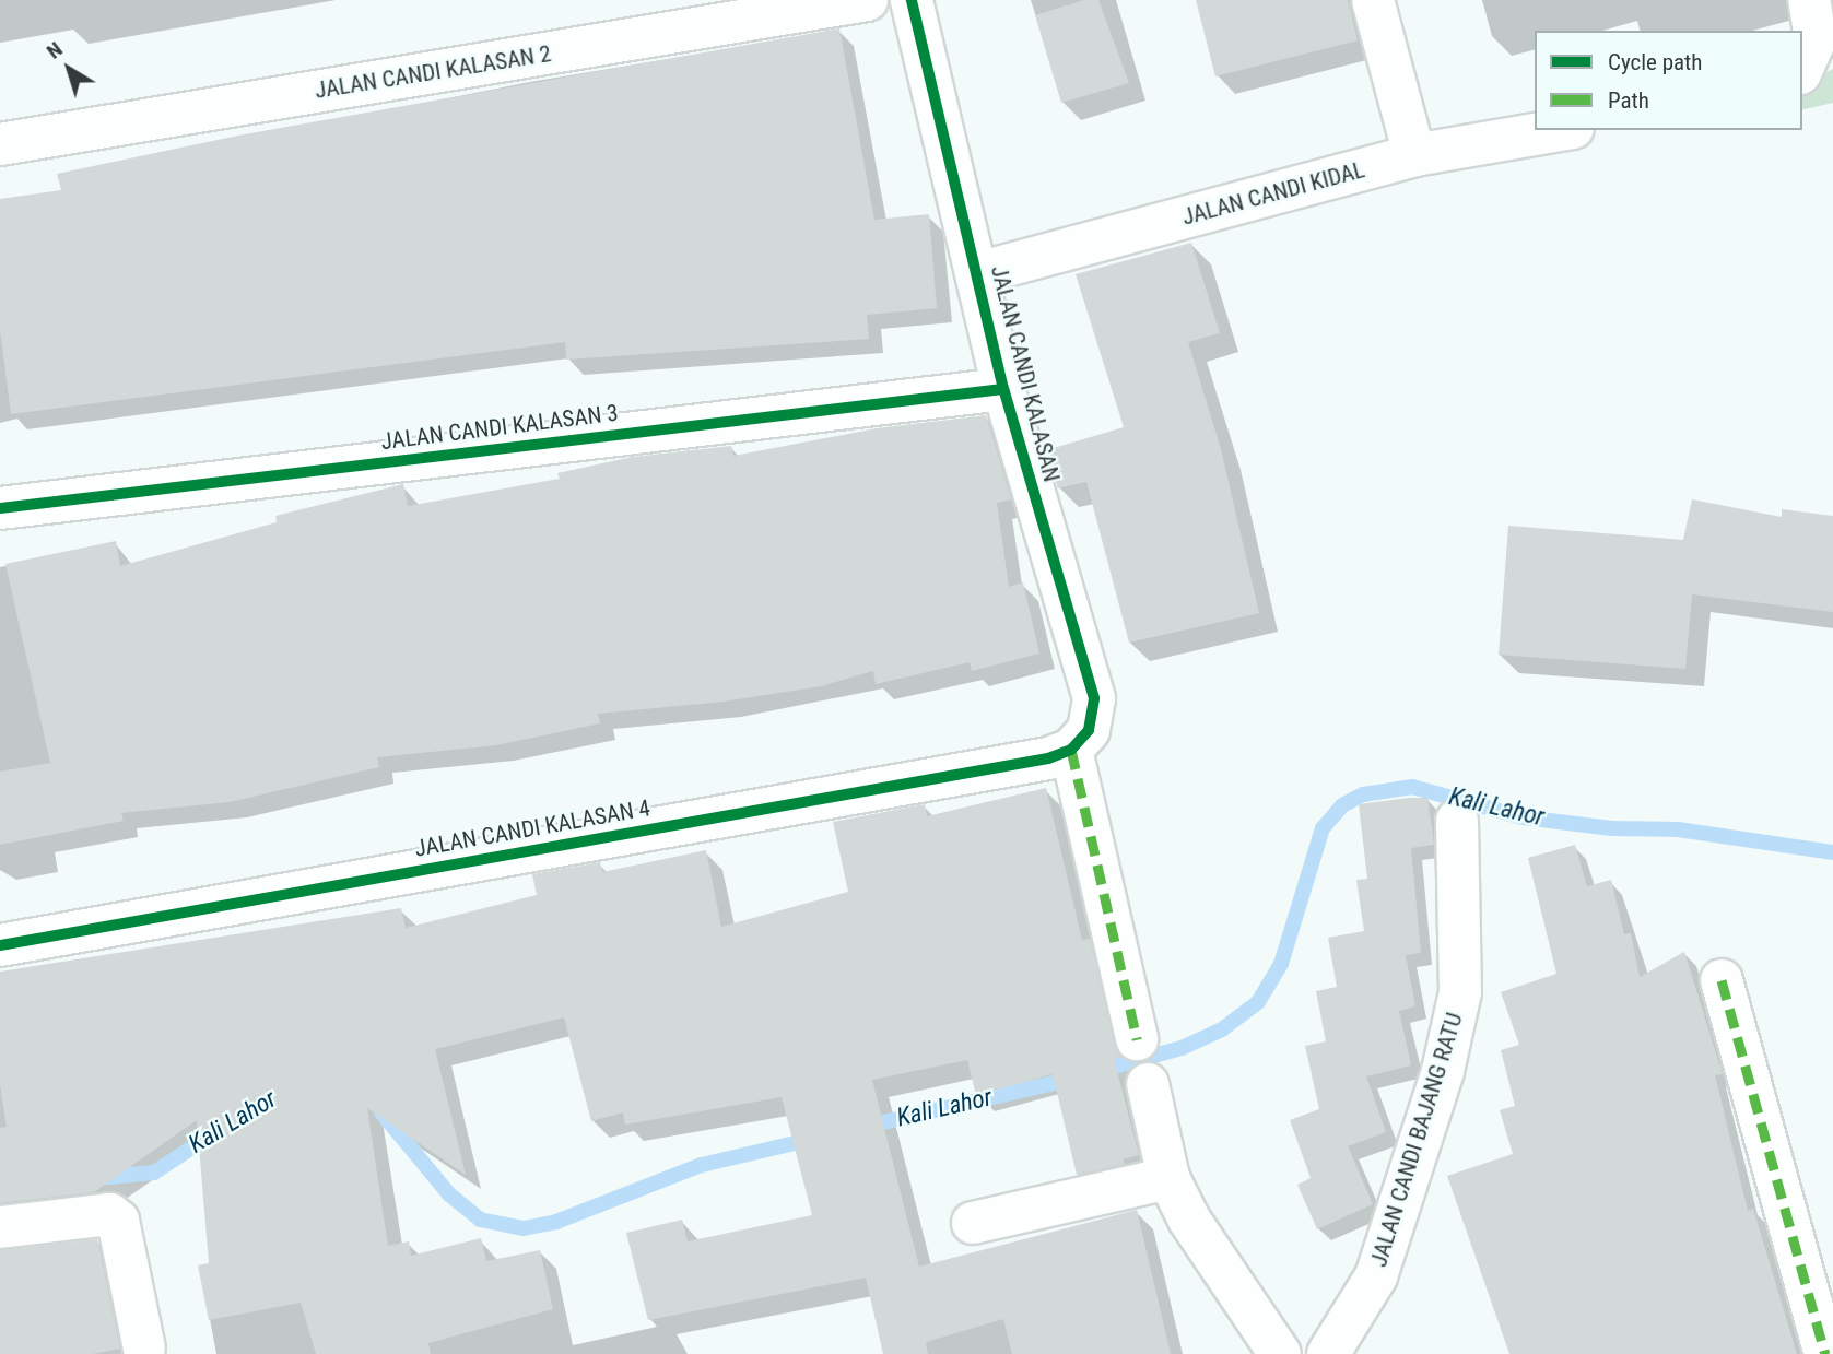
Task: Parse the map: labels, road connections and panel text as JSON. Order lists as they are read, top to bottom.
{
  "streets": {
    "street": [
      "JALAN CANDI KALASAN 2",
      "JALAN CANDI KIDAL",
      "JALAN CANDI KALASAN",
      "JALAN CANDI KALASAN 3",
      "JALAN CANDI KALASAN 4",
      "JALAN CANDI BAJANG RATU"
    ]
  },
  "crossings": [
    ["JALAN CANDI KIDAL", "JALAN CANDI KALASAN"],
    ["JALAN CANDI KALASAN", "JALAN CANDI KALASAN 3"],
    ["JALAN CANDI KALASAN", "JALAN CANDI KALASAN 4"]
  ],
  "water": ["Kali Lahor"],
  "legend": ["Cycle path", "Path"],
  "north": "top left"
}
